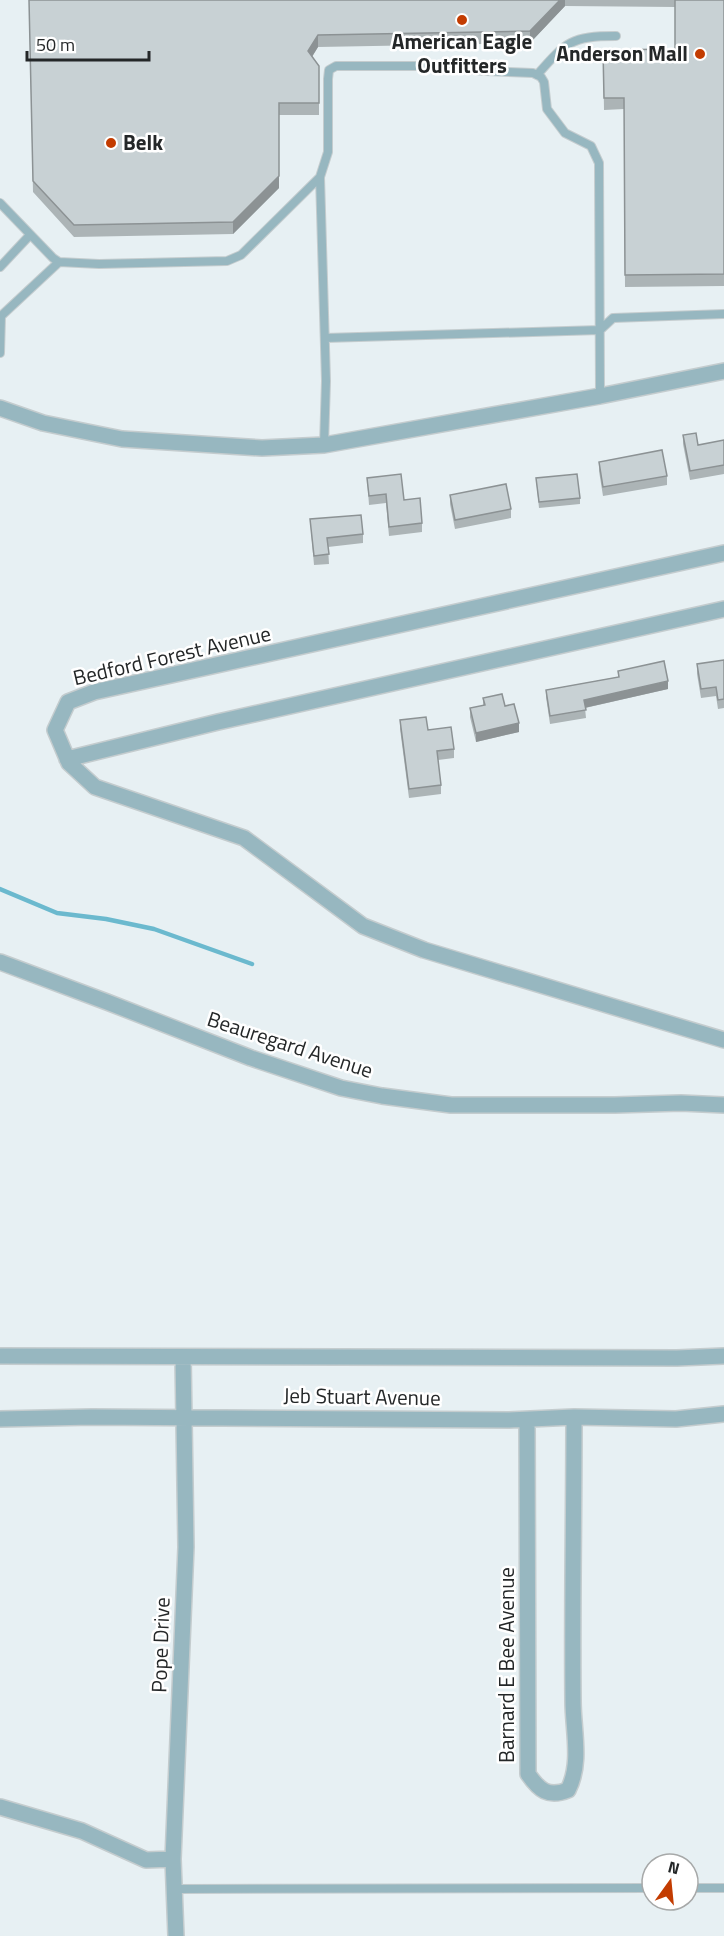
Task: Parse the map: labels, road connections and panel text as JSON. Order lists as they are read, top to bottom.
{
  "streets": {
    "street": [
      "Bedford Forest Avenue",
      "Beauregard Avenue",
      "Jeb Stuart Avenue",
      "Pope Drive",
      "Barnard E Bee Avenue"
    ]
  },
  "crossings": [
    ["Jeb Stuart Avenue", "Pope Drive"],
    ["Jeb Stuart Avenue", "Barnard E Bee Avenue"]
  ],
  "places": ["American Eagle Outfitters", "Anderson Mall", "Belk"],
  "scale_bar": "50 m",
  "north": "top"
}
